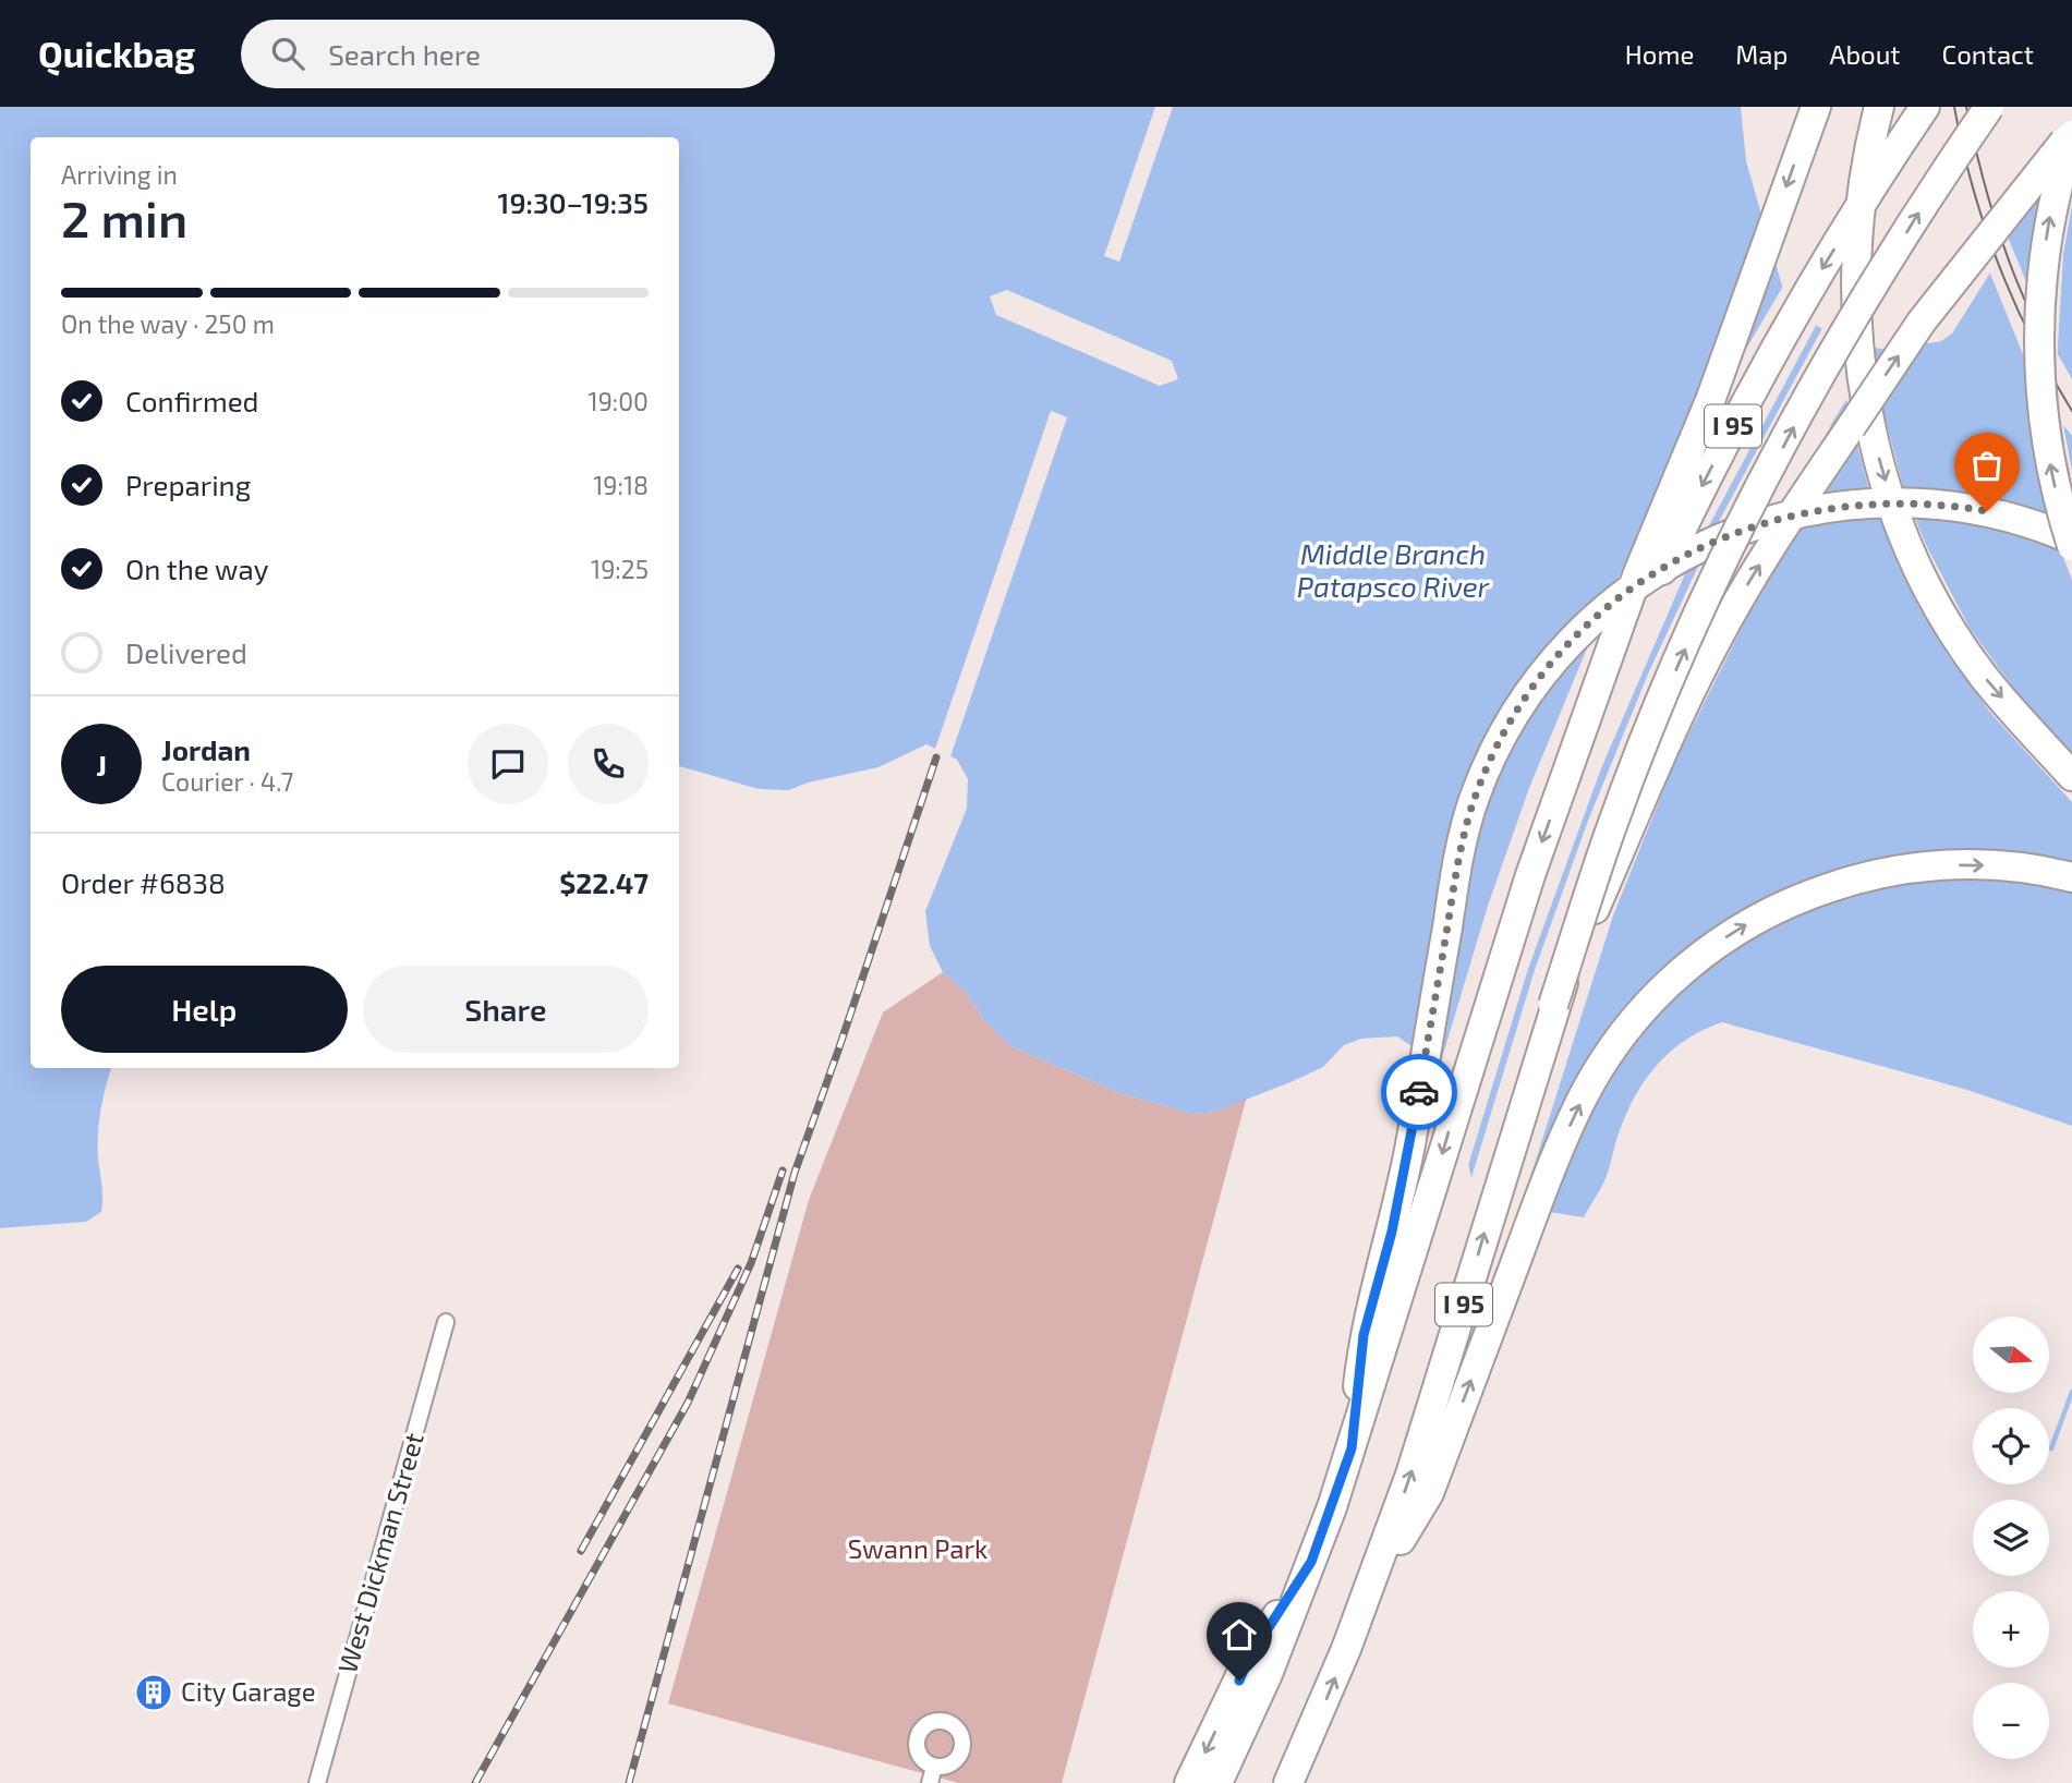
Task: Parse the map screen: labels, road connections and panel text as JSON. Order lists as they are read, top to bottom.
{
  "streets": {
    "highway": ["I 95"],
    "street": ["West Dickman Street"]
  },
  "water": ["Middle Branch Patapsco River"],
  "parks": ["Swann Park"],
  "places": {
    "building": ["City Garage"]
  },
  "north": "right",
  "page": {
    "header": "Quickbag",
    "search": "Search here",
    "nav": [
      "Home",
      "Map",
      "About",
      "Contact"
    ],
    "heading": ["2 min", "Arriving in", "19:30–19:35"],
    "panel": [
      "Jordan",
      "Courier · 4.7",
      "Order #6838",
      "$22.47"
    ],
    "bar": "On the way · 250 m",
    "list": [
      ["Confirmed", "19:00"],
      ["Preparing", "19:18"],
      ["On the way", "19:25"],
      "Delivered"
    ],
    "round": "J",
    "buttons": ["Help", "Share"],
    "map_buttons": ["+", "−"]
  }
}
